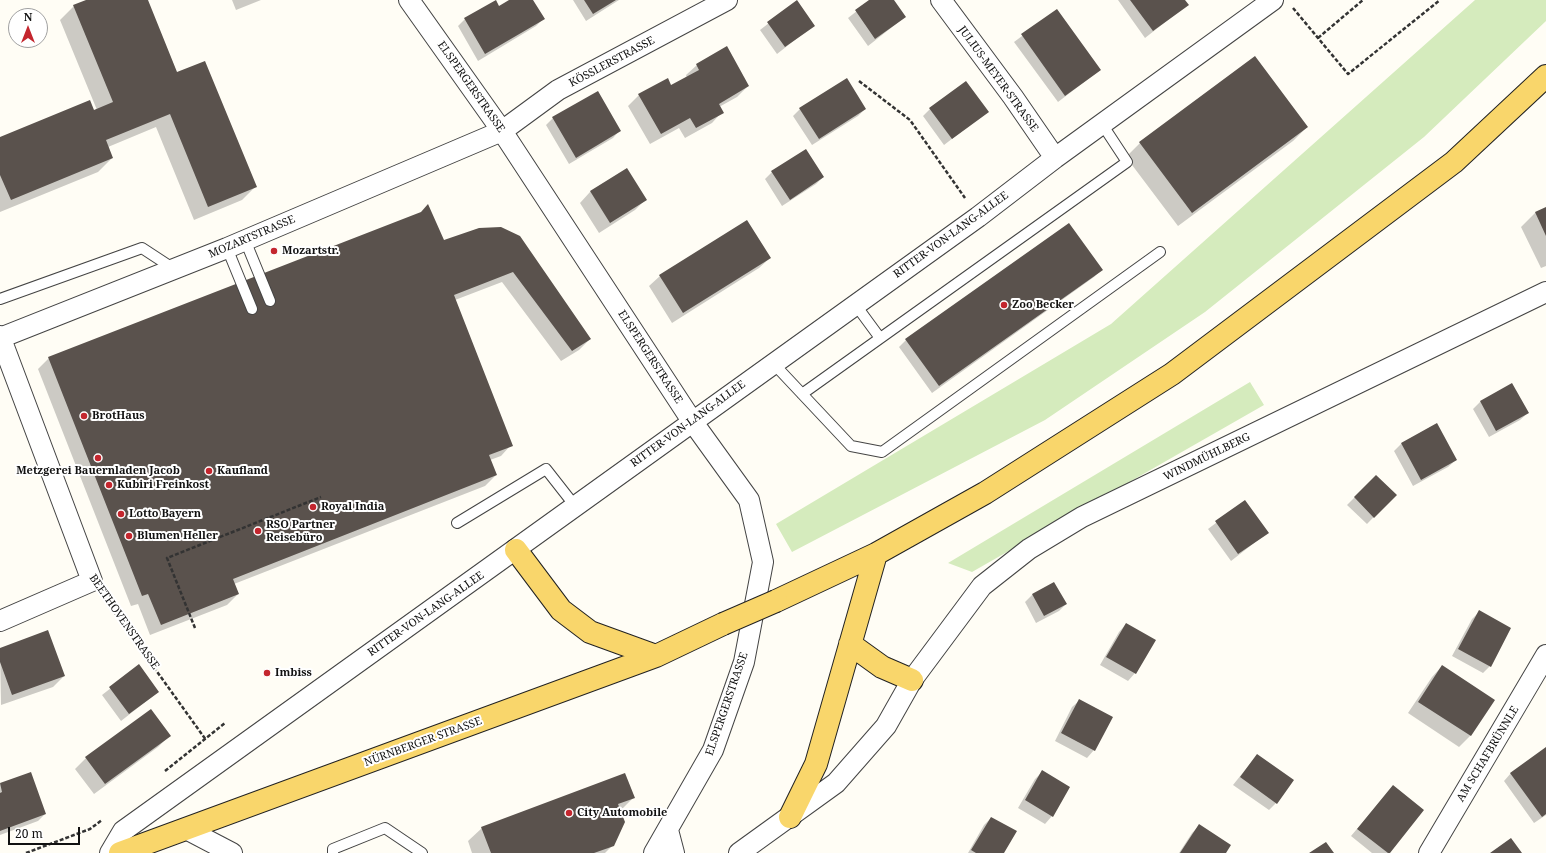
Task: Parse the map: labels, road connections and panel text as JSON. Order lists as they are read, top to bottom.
{
  "streets": {
    "main road": ["NÜRNBERGER STRASSE"],
    "street": [
      "KÖSSLERSTRASSE",
      "JULIUS-MEYER-STRASSE",
      "ELSPERGERSTRASSE",
      "RITTER-VON-LANG-ALLEE",
      "MOZARTSTRASSE",
      "WINDMÜHLBERG",
      "BEETHOVENSTRASSE",
      "AM SCHAFBRÜNNLE"
    ]
  },
  "crossings": [
    ["KÖSSLERSTRASSE", "ELSPERGERSTRASSE"],
    ["KÖSSLERSTRASSE", "MOZARTSTRASSE"],
    ["JULIUS-MEYER-STRASSE", "RITTER-VON-LANG-ALLEE"],
    ["ELSPERGERSTRASSE", "RITTER-VON-LANG-ALLEE"],
    ["ELSPERGERSTRASSE", "MOZARTSTRASSE"],
    ["RITTER-VON-LANG-ALLEE", "BEETHOVENSTRASSE"],
    ["MOZARTSTRASSE", "BEETHOVENSTRASSE"]
  ],
  "places": [
    "Mozartstr.",
    "Zoo Becker",
    "BrotHaus",
    "Metzgerei Bauernladen Jacob",
    "Kaufland",
    "Kubiri Freinkost",
    "Royal India",
    "Lotto Bayern",
    "RSO Partner Reisebüro",
    "Blumen Heller",
    "Imbiss",
    "City Automobile"
  ],
  "scale_bar": "20 m",
  "north": "top"
}
